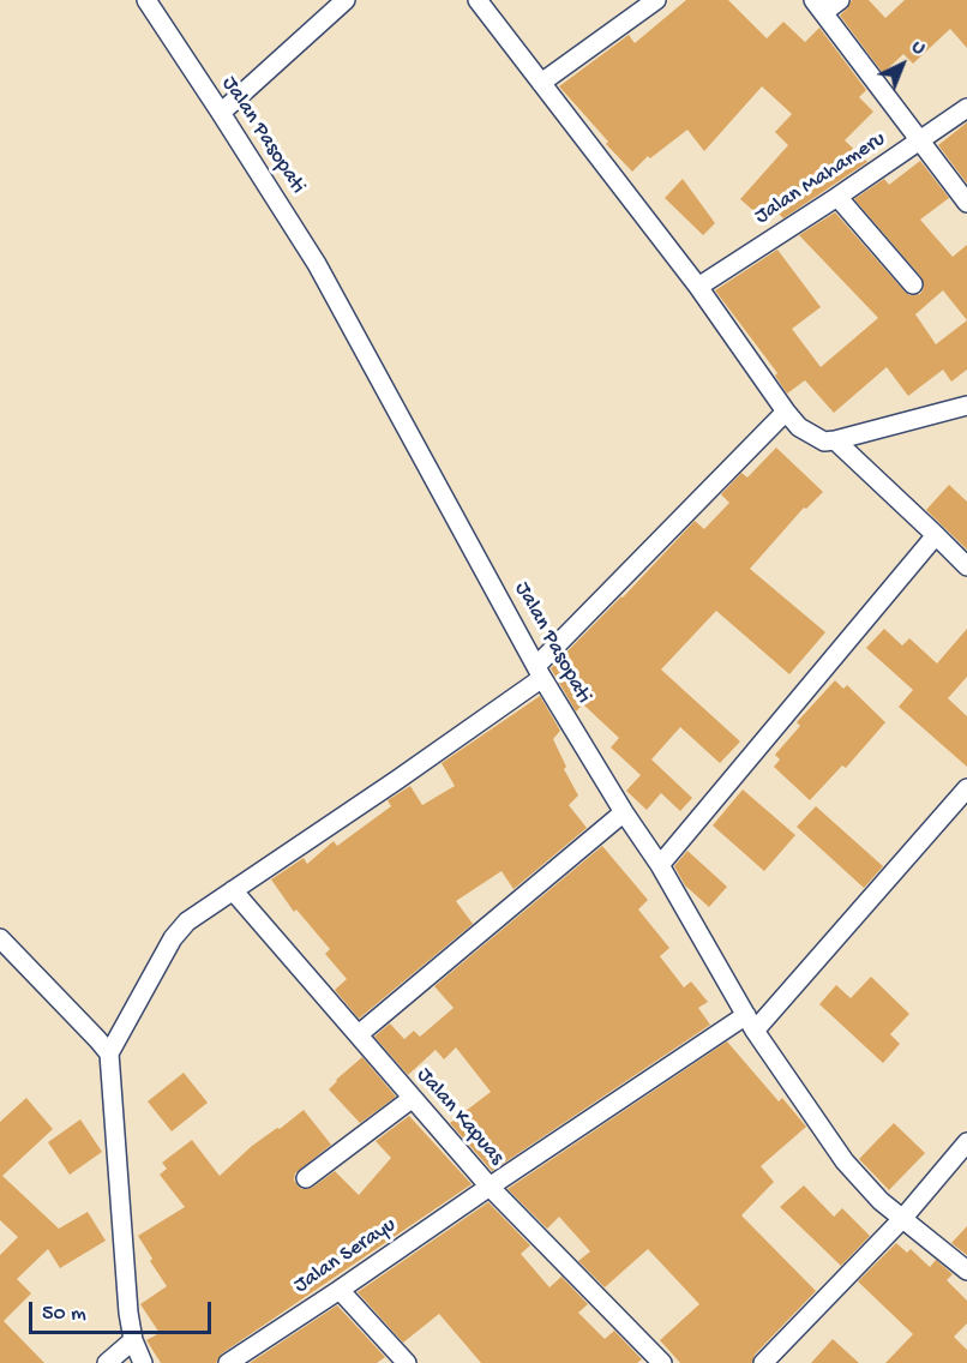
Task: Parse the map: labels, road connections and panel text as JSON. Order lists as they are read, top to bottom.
{
  "streets": {
    "street": [
      "Jalan Pasopati",
      "Jalan Mahameru",
      "Jalan Kapuas",
      "Jalan Serayu"
    ]
  },
  "crossings": [
    ["Jalan Pasopati", "Jalan Serayu"],
    ["Jalan Kapuas", "Jalan Serayu"]
  ],
  "scale_bar": "50 m",
  "north": "top right"
}
